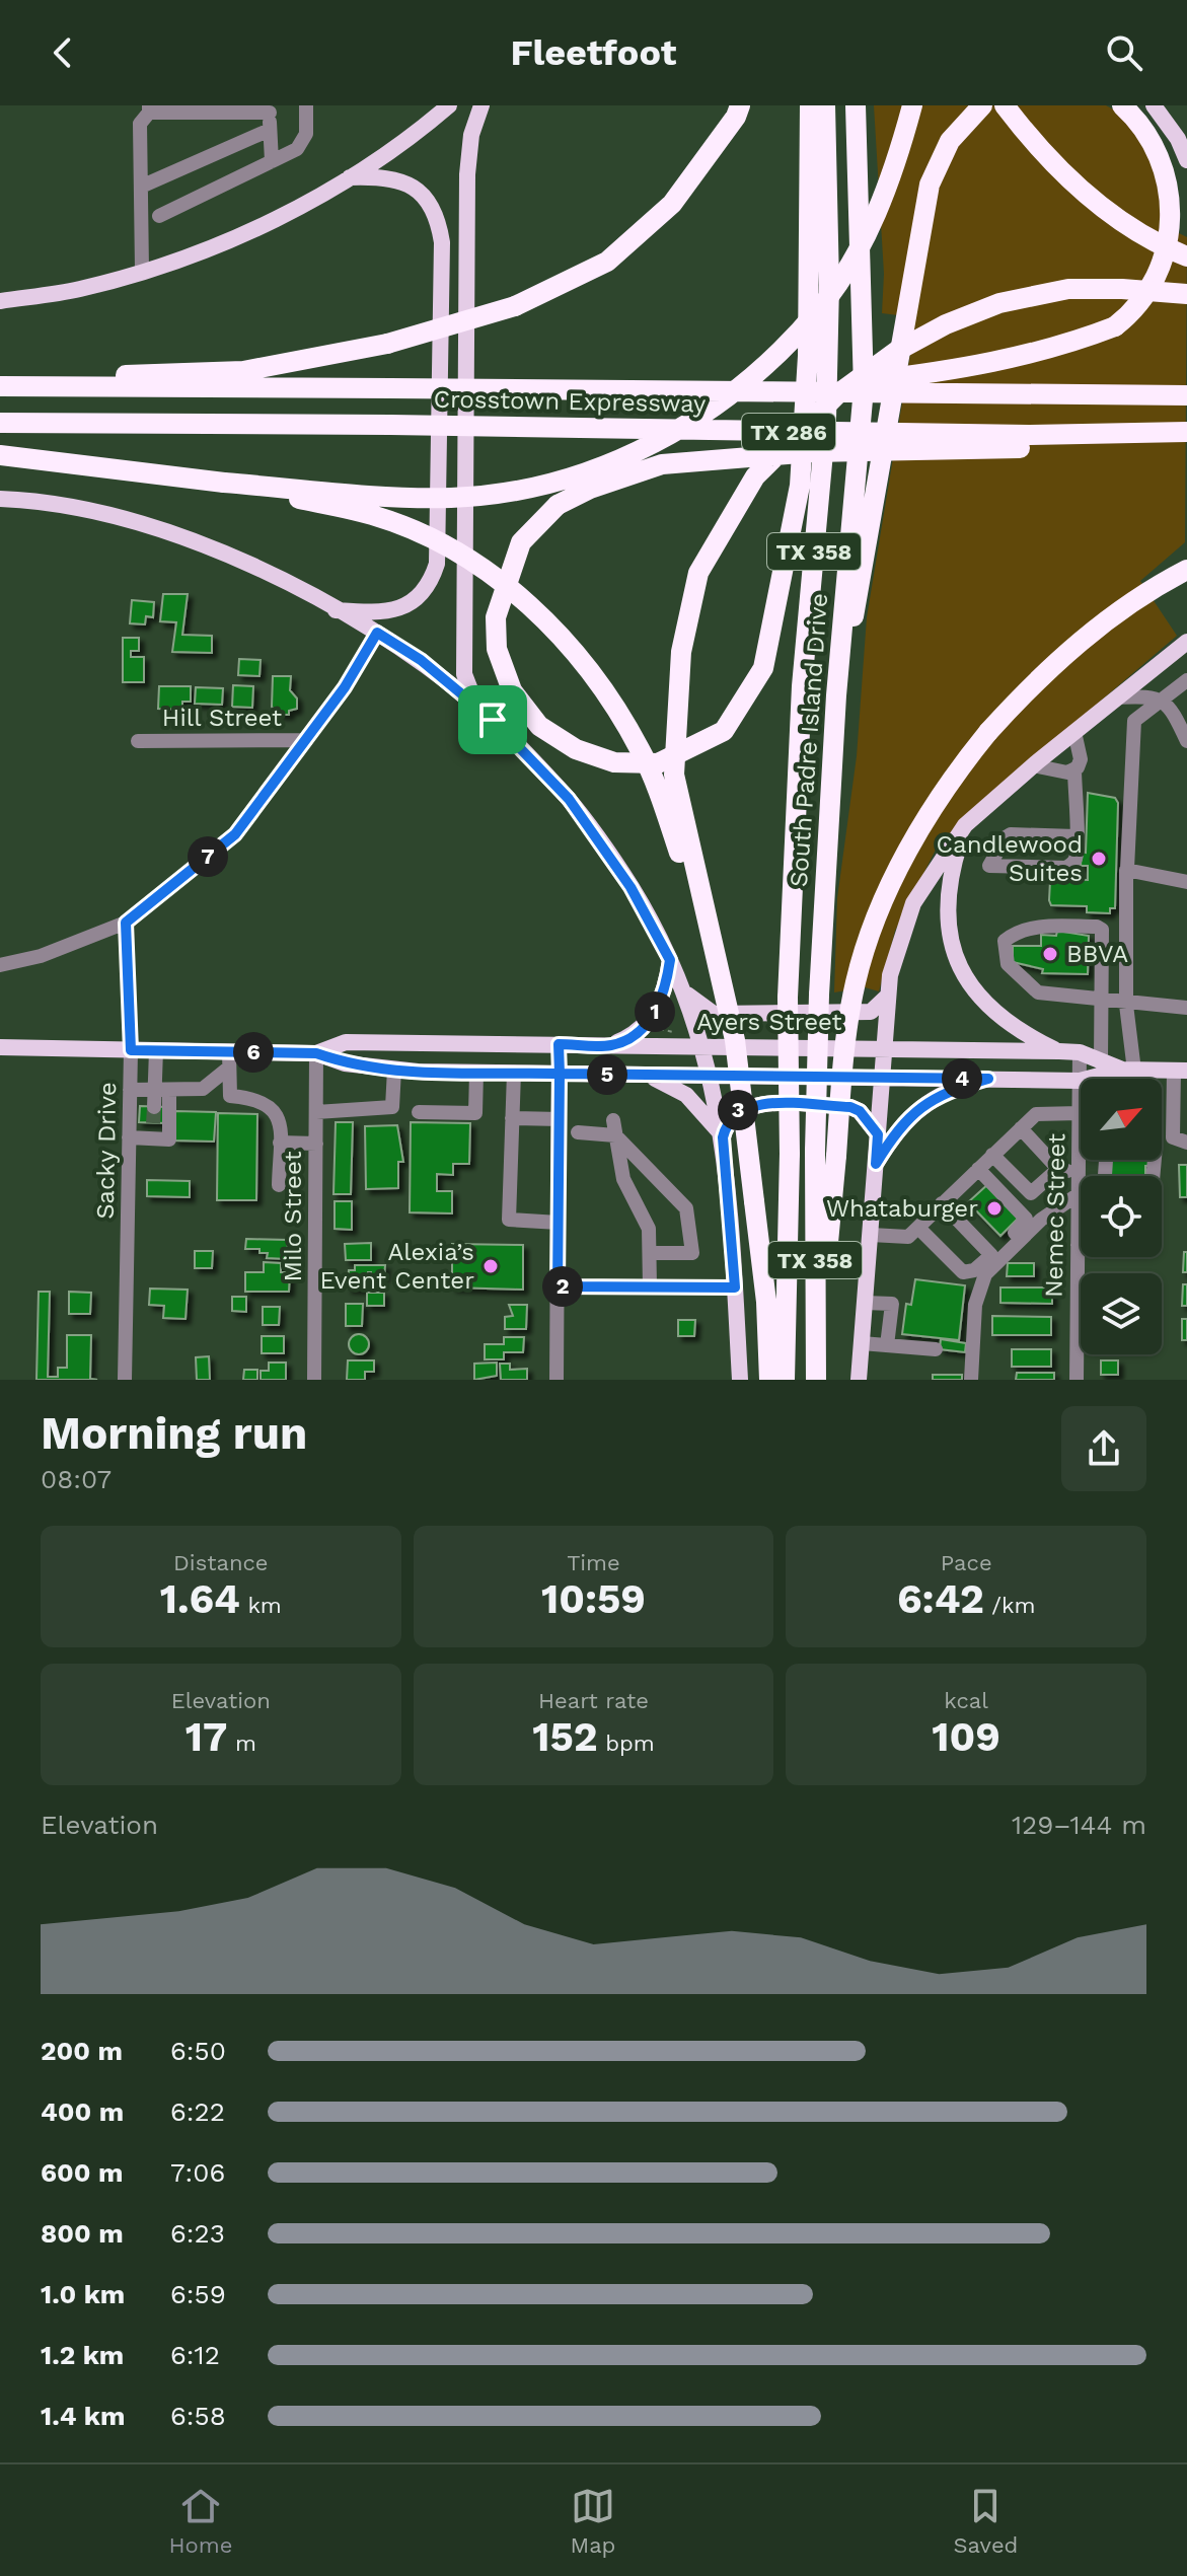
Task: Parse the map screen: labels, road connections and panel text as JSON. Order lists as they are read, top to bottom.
{
  "streets": {
    "highway": [
      "Crosstown Expressway",
      "TX 286",
      "TX 358",
      "South Padre Island Drive"
    ],
    "main road": ["Ayers Street"],
    "street": [
      "Hill Street",
      "Sacky Drive",
      "Nemec Street",
      "Milo Street"
    ]
  },
  "crossings": [
    ["Ayers Street", "Sacky Drive"],
    ["Ayers Street", "Nemec Street"],
    ["Ayers Street", "Milo Street"]
  ],
  "places": [
    "Candlewood Suites",
    "BBVA",
    "Whataburger",
    "Alexia’s Event Center"
  ],
  "north": "top right",
  "page": {
    "header": "Fleetfoot",
    "pins": [
      "7",
      "1",
      "6",
      "5",
      "4",
      "3",
      "2"
    ],
    "heading": ["Morning run", "08:07"],
    "stats": [
      ["Distance", "1.64 km"],
      ["Time", "10:59"],
      ["Pace", "6:42 /km"],
      ["Elevation", "17 m"],
      ["Heart rate", "152 bpm"],
      ["kcal", "109"]
    ],
    "chart": ["Elevation", "129–144 m"],
    "list": [
      {
        "name": "200 m",
        "note": "6:50"
      },
      {
        "name": "400 m",
        "note": "6:22"
      },
      {
        "name": "600 m",
        "note": "7:06"
      },
      {
        "name": "800 m",
        "note": "6:23"
      },
      {
        "name": "1.0 km",
        "note": "6:59"
      },
      {
        "name": "1.2 km",
        "note": "6:12"
      },
      {
        "name": "1.4 km",
        "note": "6:58"
      }
    ],
    "tabs": ["Home", "Map", "Saved"]
  }
}
